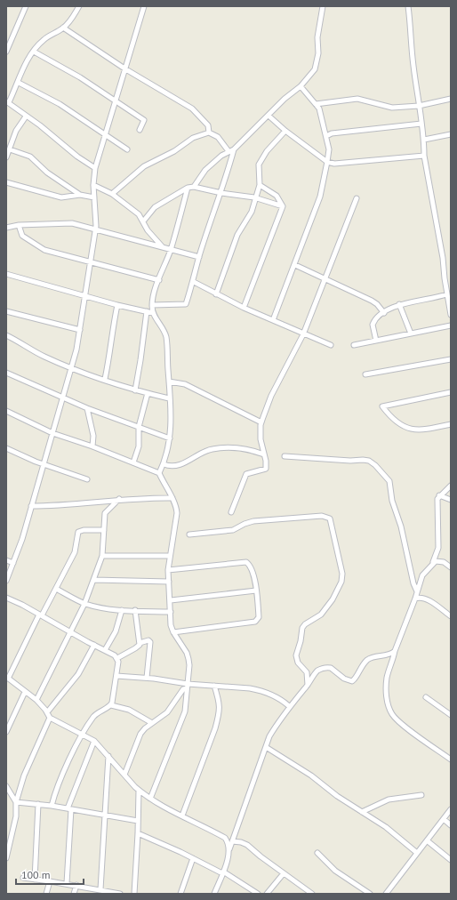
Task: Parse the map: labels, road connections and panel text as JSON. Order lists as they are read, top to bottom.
{
  "scale_bar": "100 m"
}
